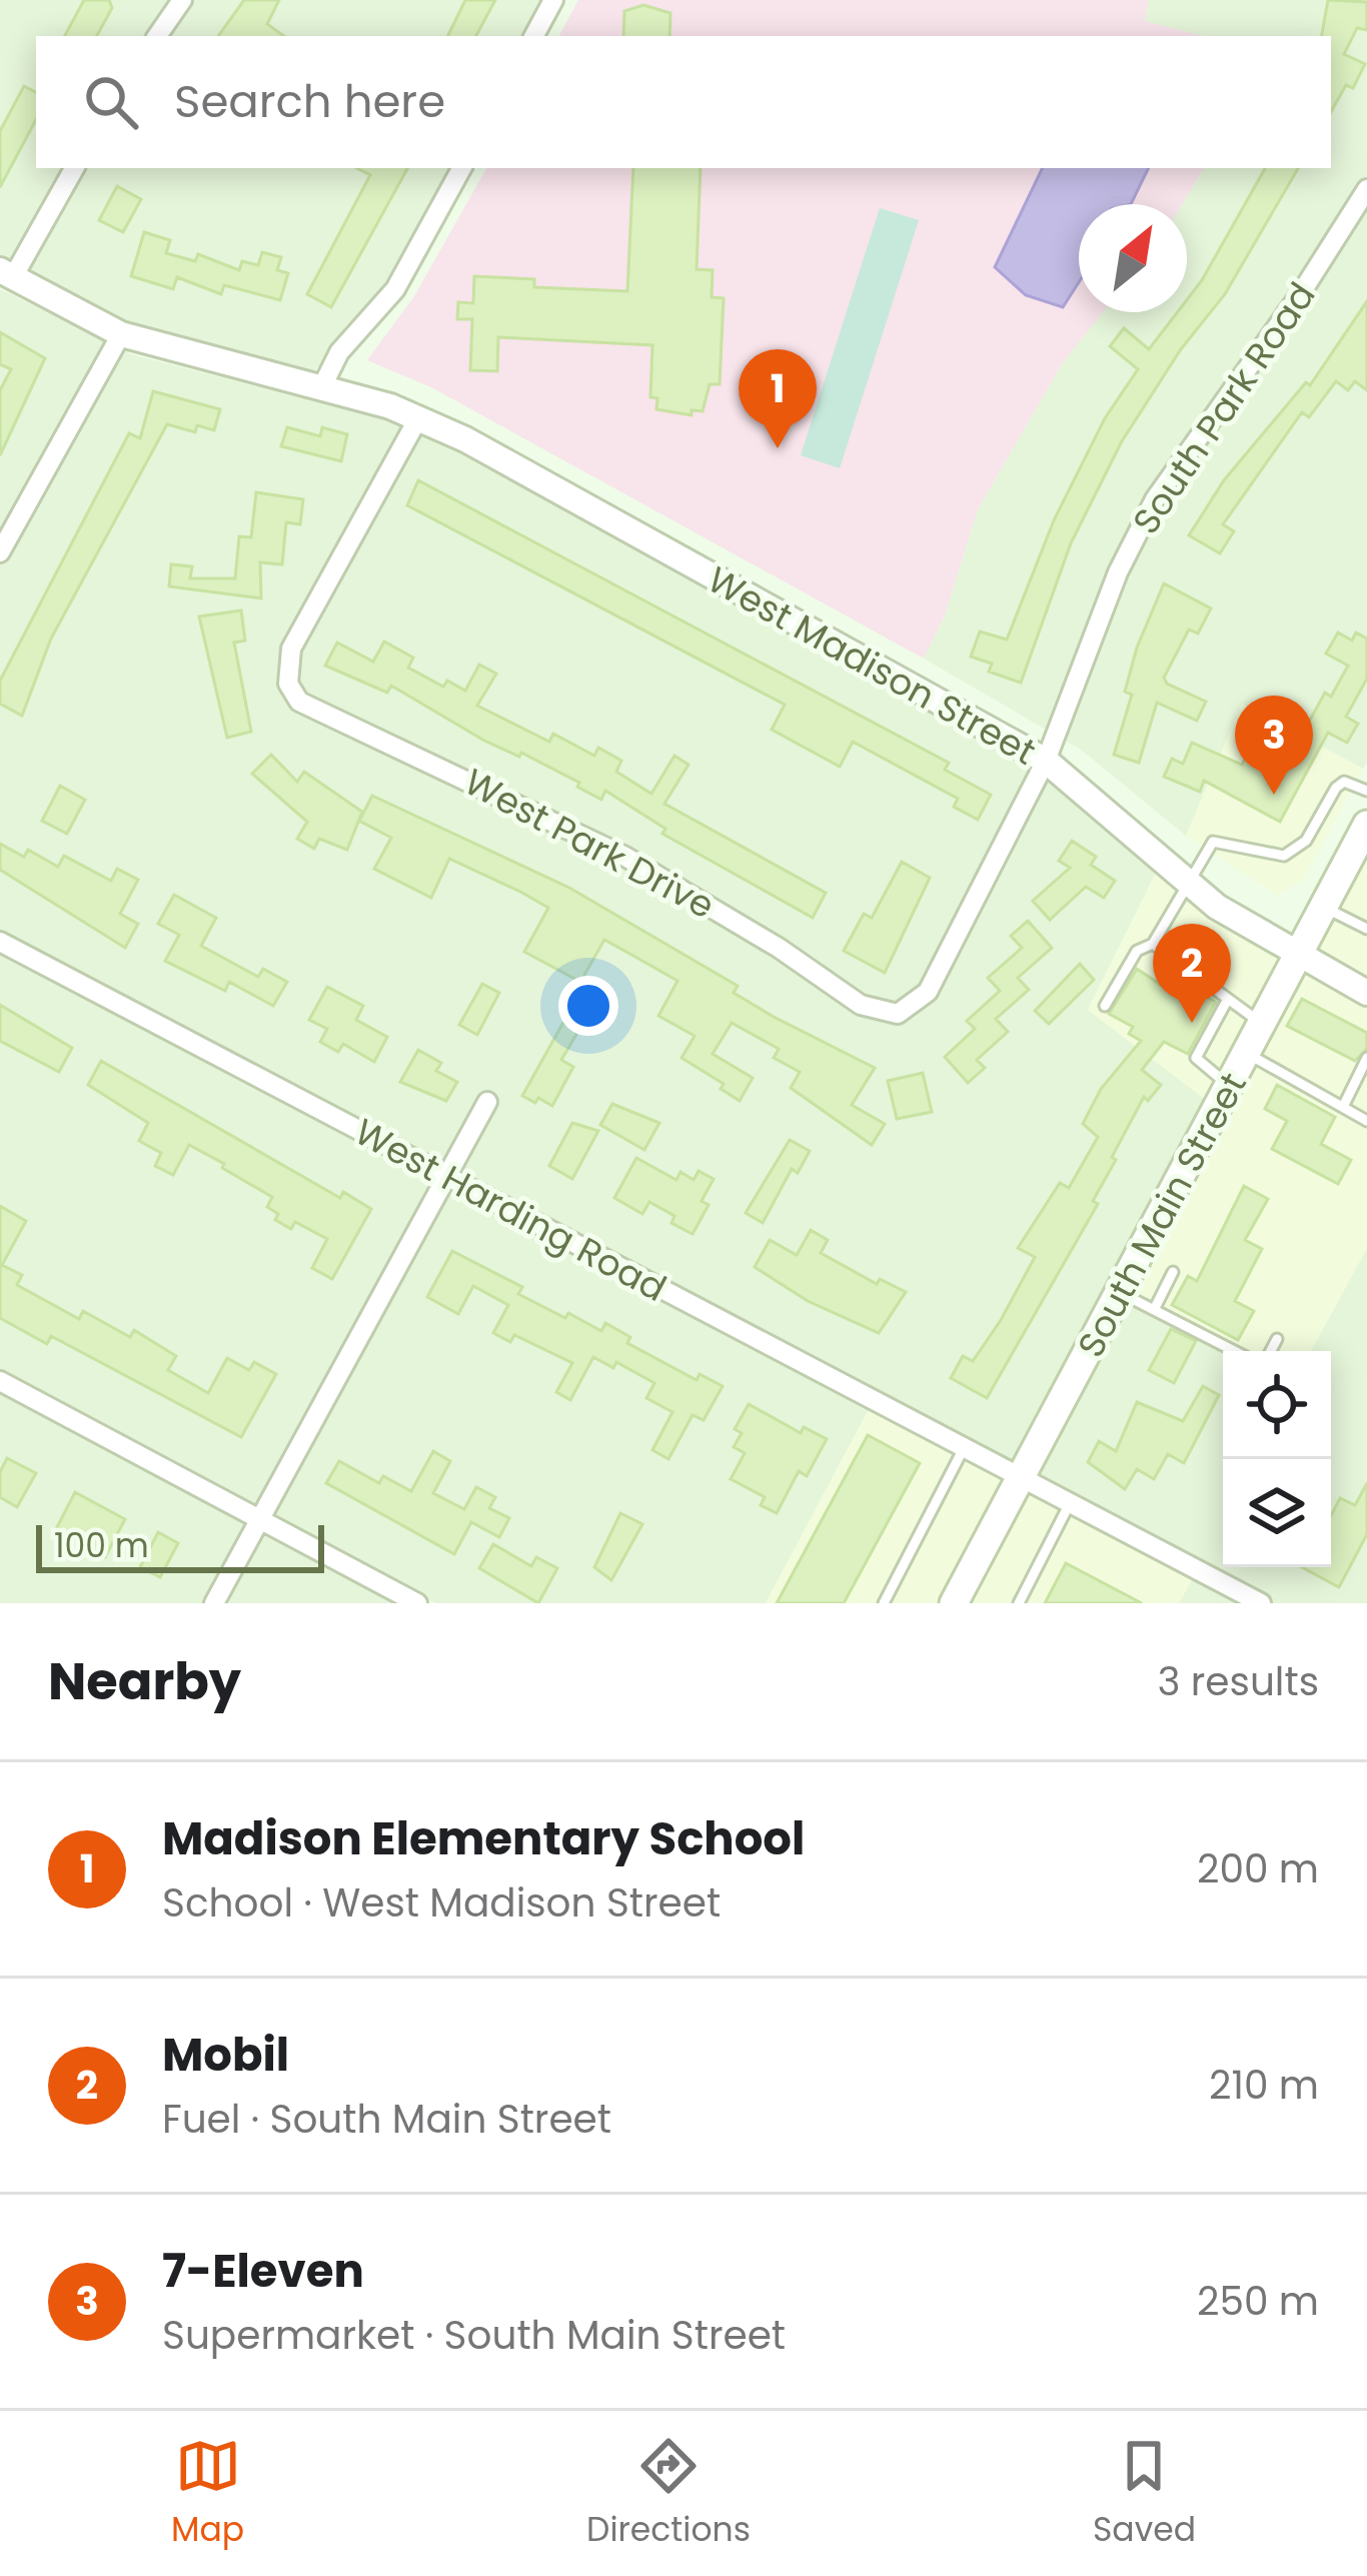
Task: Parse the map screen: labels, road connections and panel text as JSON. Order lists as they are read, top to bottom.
{
  "streets": {
    "main road": ["South Main Street"],
    "street": [
      "South Park Road",
      "West Madison Street",
      "West Park Drive",
      "West Harding Road"
    ]
  },
  "crossings": [
    ["South Park Road", "West Madison Street"],
    ["South Park Road", "West Park Drive"],
    ["West Madison Street", "West Park Drive"],
    ["West Madison Street", "South Main Street"],
    ["West Harding Road", "South Main Street"]
  ],
  "scale_bar": "100 m",
  "north": "top right",
  "page": {
    "search": "Search here",
    "pins": ["1", "3", "2"],
    "scale": "100 m",
    "heading": ["Nearby", "3 results"],
    "list": [
      {
        "mark": "1",
        "name": "Madison Elementary School",
        "note": "School · West Madison Street",
        "value": "200 m"
      },
      {
        "mark": "2",
        "name": "Mobil",
        "note": "Fuel · South Main Street",
        "value": "210 m"
      },
      {
        "mark": "3",
        "name": "7-Eleven",
        "note": "Supermarket · South Main Street",
        "value": "250 m"
      }
    ],
    "nav": ["Map", "Directions", "Saved"]
  }
}
